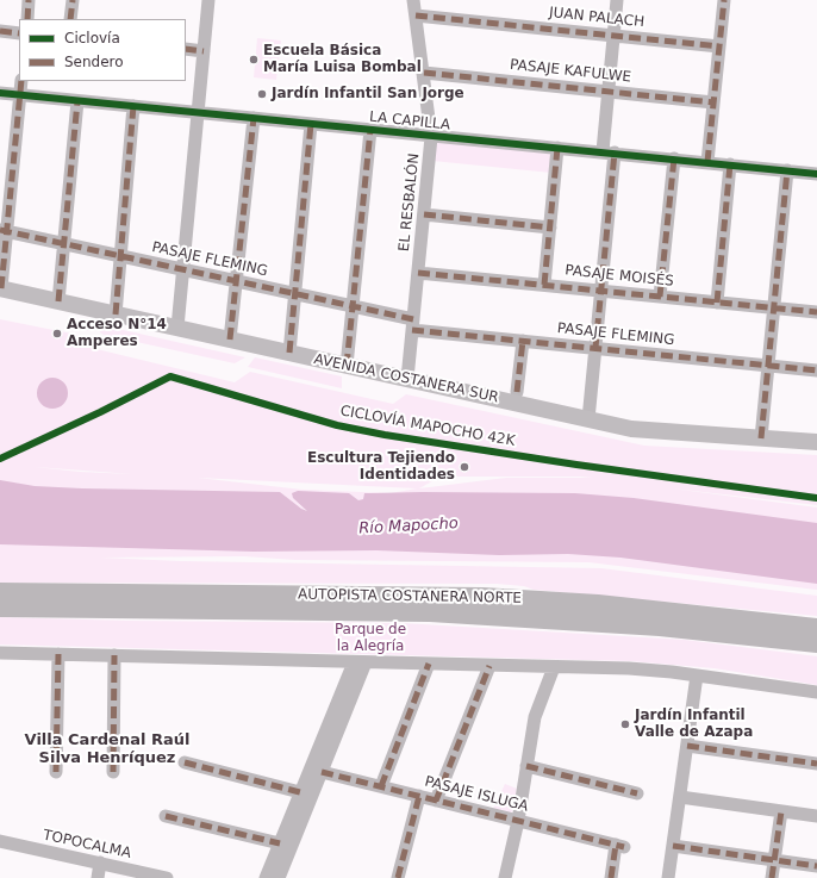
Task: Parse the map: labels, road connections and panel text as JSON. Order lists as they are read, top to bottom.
{
  "streets": {
    "highway": ["AUTOPISTA COSTANERA NORTE"],
    "main road": ["AVENIDA COSTANERA SUR"],
    "street": [
      "JUAN PALACH",
      "PASAJE KAFULWE",
      "LA CAPILLA",
      "EL RESBALÓN",
      "PASAJE FLEMING",
      "PASAJE MOISÉS",
      "PASAJE ISLUGA",
      "TOPOCALMA"
    ],
    "cycle path": ["CICLOVÍA MAPOCHO 42K"]
  },
  "crossings": [
    ["JUAN PALACH", "EL RESBALÓN"],
    ["PASAJE KAFULWE", "EL RESBALÓN"],
    ["LA CAPILLA", "EL RESBALÓN"],
    ["EL RESBALÓN", "PASAJE FLEMING"],
    ["EL RESBALÓN", "PASAJE MOISÉS"],
    ["EL RESBALÓN", "AVENIDA COSTANERA SUR"]
  ],
  "districts": ["Villa Cardenal Raúl Silva Henríquez"],
  "water": ["Río Mapocho"],
  "parks": ["Parque de la Alegría"],
  "places": [
    "Escuela Básica María Luisa Bombal",
    "Jardín Infantil San Jorge",
    "Acceso N°14 Amperes",
    "Escultura Tejiendo Identidades",
    "Jardín Infantil Valle de Azapa"
  ],
  "legend": ["Ciclovía", "Sendero"]
}
